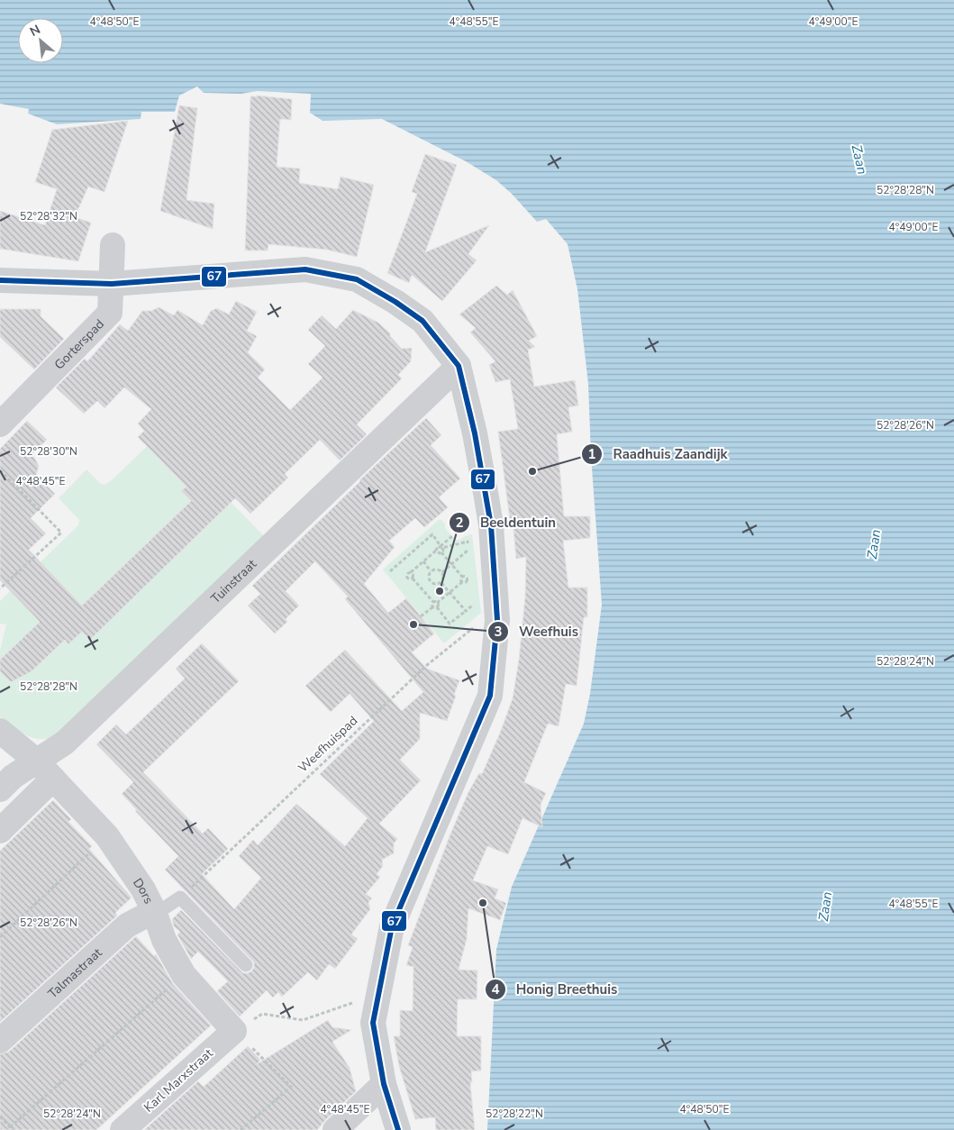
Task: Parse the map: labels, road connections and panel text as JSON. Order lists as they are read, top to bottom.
{
  "streets": {
    "street": [
      "Gorterspad",
      "Tuinstraat",
      "Dors",
      "Talmastraat",
      "Karl Marxstraat"
    ],
    "path": ["Weefhuispad"]
  },
  "crossings": [
    ["Tuinstraat", "Dors"],
    ["Dors", "Talmastraat"],
    ["Dors", "Karl Marxstraat"]
  ],
  "water": ["Zaan"],
  "places": [
    "Raadhuis Zaandijk",
    "Beeldentuin",
    "Weefhuis",
    "Honig Breethuis"
  ],
  "lines": ["transit line 67"],
  "north": "top left",
  "coordinates": [
    "4°48'50\"E",
    "4°48'55\"E",
    "4°49'00\"E",
    "52°28'28\"N",
    "52°28'32\"N",
    "52°28'26\"N",
    "52°28'30\"N",
    "4°48'45\"E",
    "52°28'24\"N",
    "52°28'22\"N"
  ]
}
